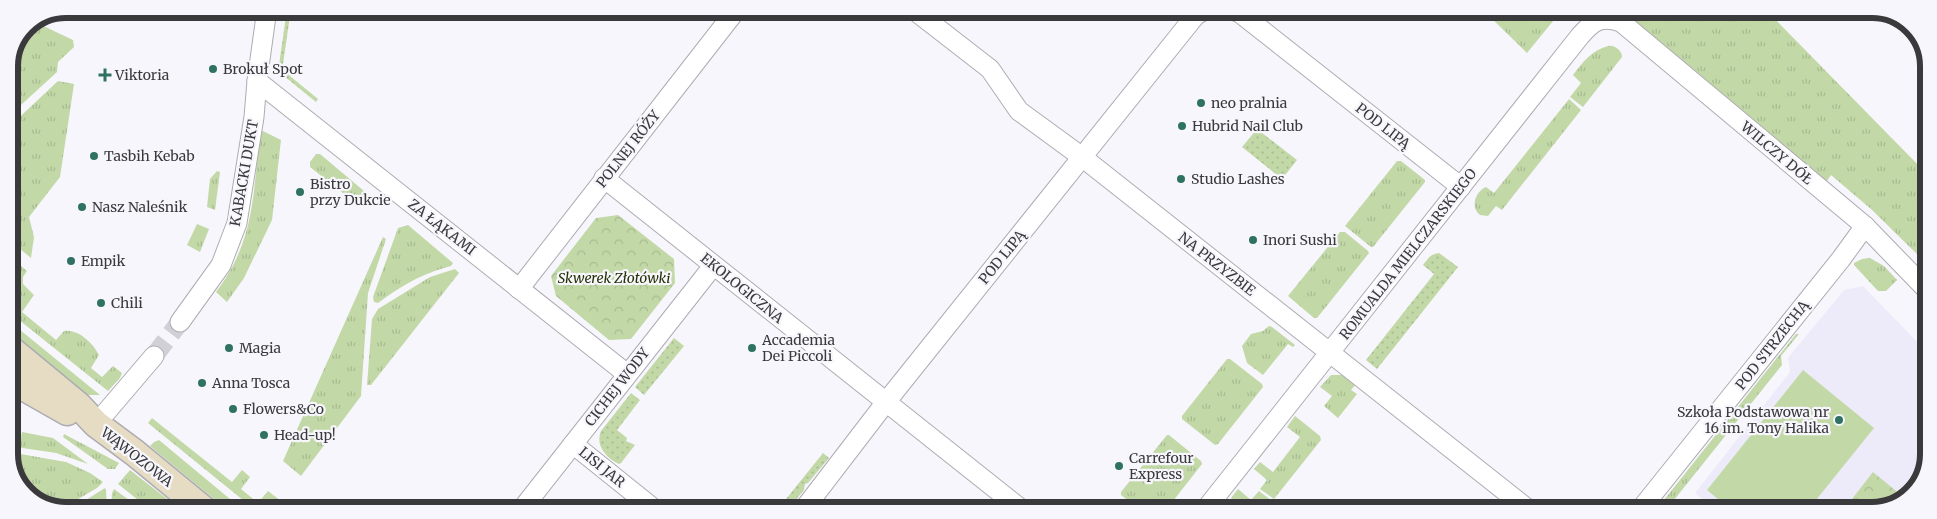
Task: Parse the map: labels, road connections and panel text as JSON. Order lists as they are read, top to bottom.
{
  "streets": {
    "street": [
      "POD LIPĄ",
      "POLNEJ RÓŻY",
      "WILCZY DÓŁ",
      "KABACKI DUKT",
      "ZA ŁĄKAMI",
      "ROMUALDA MIELCZARSKIEGO",
      "NA PRZYZBIE",
      "EKOLOGICZNA",
      "POD STRZECHĄ",
      "CICHEJ WODY",
      "WĄWOZOWA",
      "LISI JAR"
    ]
  },
  "crossings": [
    ["POD LIPĄ", "ROMUALDA MIELCZARSKIEGO"],
    ["POD LIPĄ", "NA PRZYZBIE"],
    ["POD LIPĄ", "EKOLOGICZNA"],
    ["POLNEJ RÓŻY", "ZA ŁĄKAMI"],
    ["POLNEJ RÓŻY", "EKOLOGICZNA"],
    ["WILCZY DÓŁ", "ROMUALDA MIELCZARSKIEGO"],
    ["WILCZY DÓŁ", "POD STRZECHĄ"],
    ["KABACKI DUKT", "ZA ŁĄKAMI"],
    ["ZA ŁĄKAMI", "CICHEJ WODY"],
    ["ROMUALDA MIELCZARSKIEGO", "NA PRZYZBIE"],
    ["EKOLOGICZNA", "CICHEJ WODY"],
    ["CICHEJ WODY", "LISI JAR"]
  ],
  "parks": ["Skwerek Złotówki"],
  "places": {
    "other": [
      "Brokuł Spot",
      "neo pralnia",
      "Hubrid Nail Club",
      "Tasbih Kebab",
      "Studio Lashes",
      "Bistro przy Dukcie",
      "Nasz Naleśnik",
      "Inori Sushi",
      "Empik",
      "Chili",
      "Magia",
      "Accademia Dei Piccoli",
      "Anna Tosca",
      "Flowers&Co",
      "Szkoła Podstawowa nr 16 im. Tony Halika",
      "Head-up!",
      "Carrefour Express"
    ],
    "health": ["Viktoria"]
  }
}
